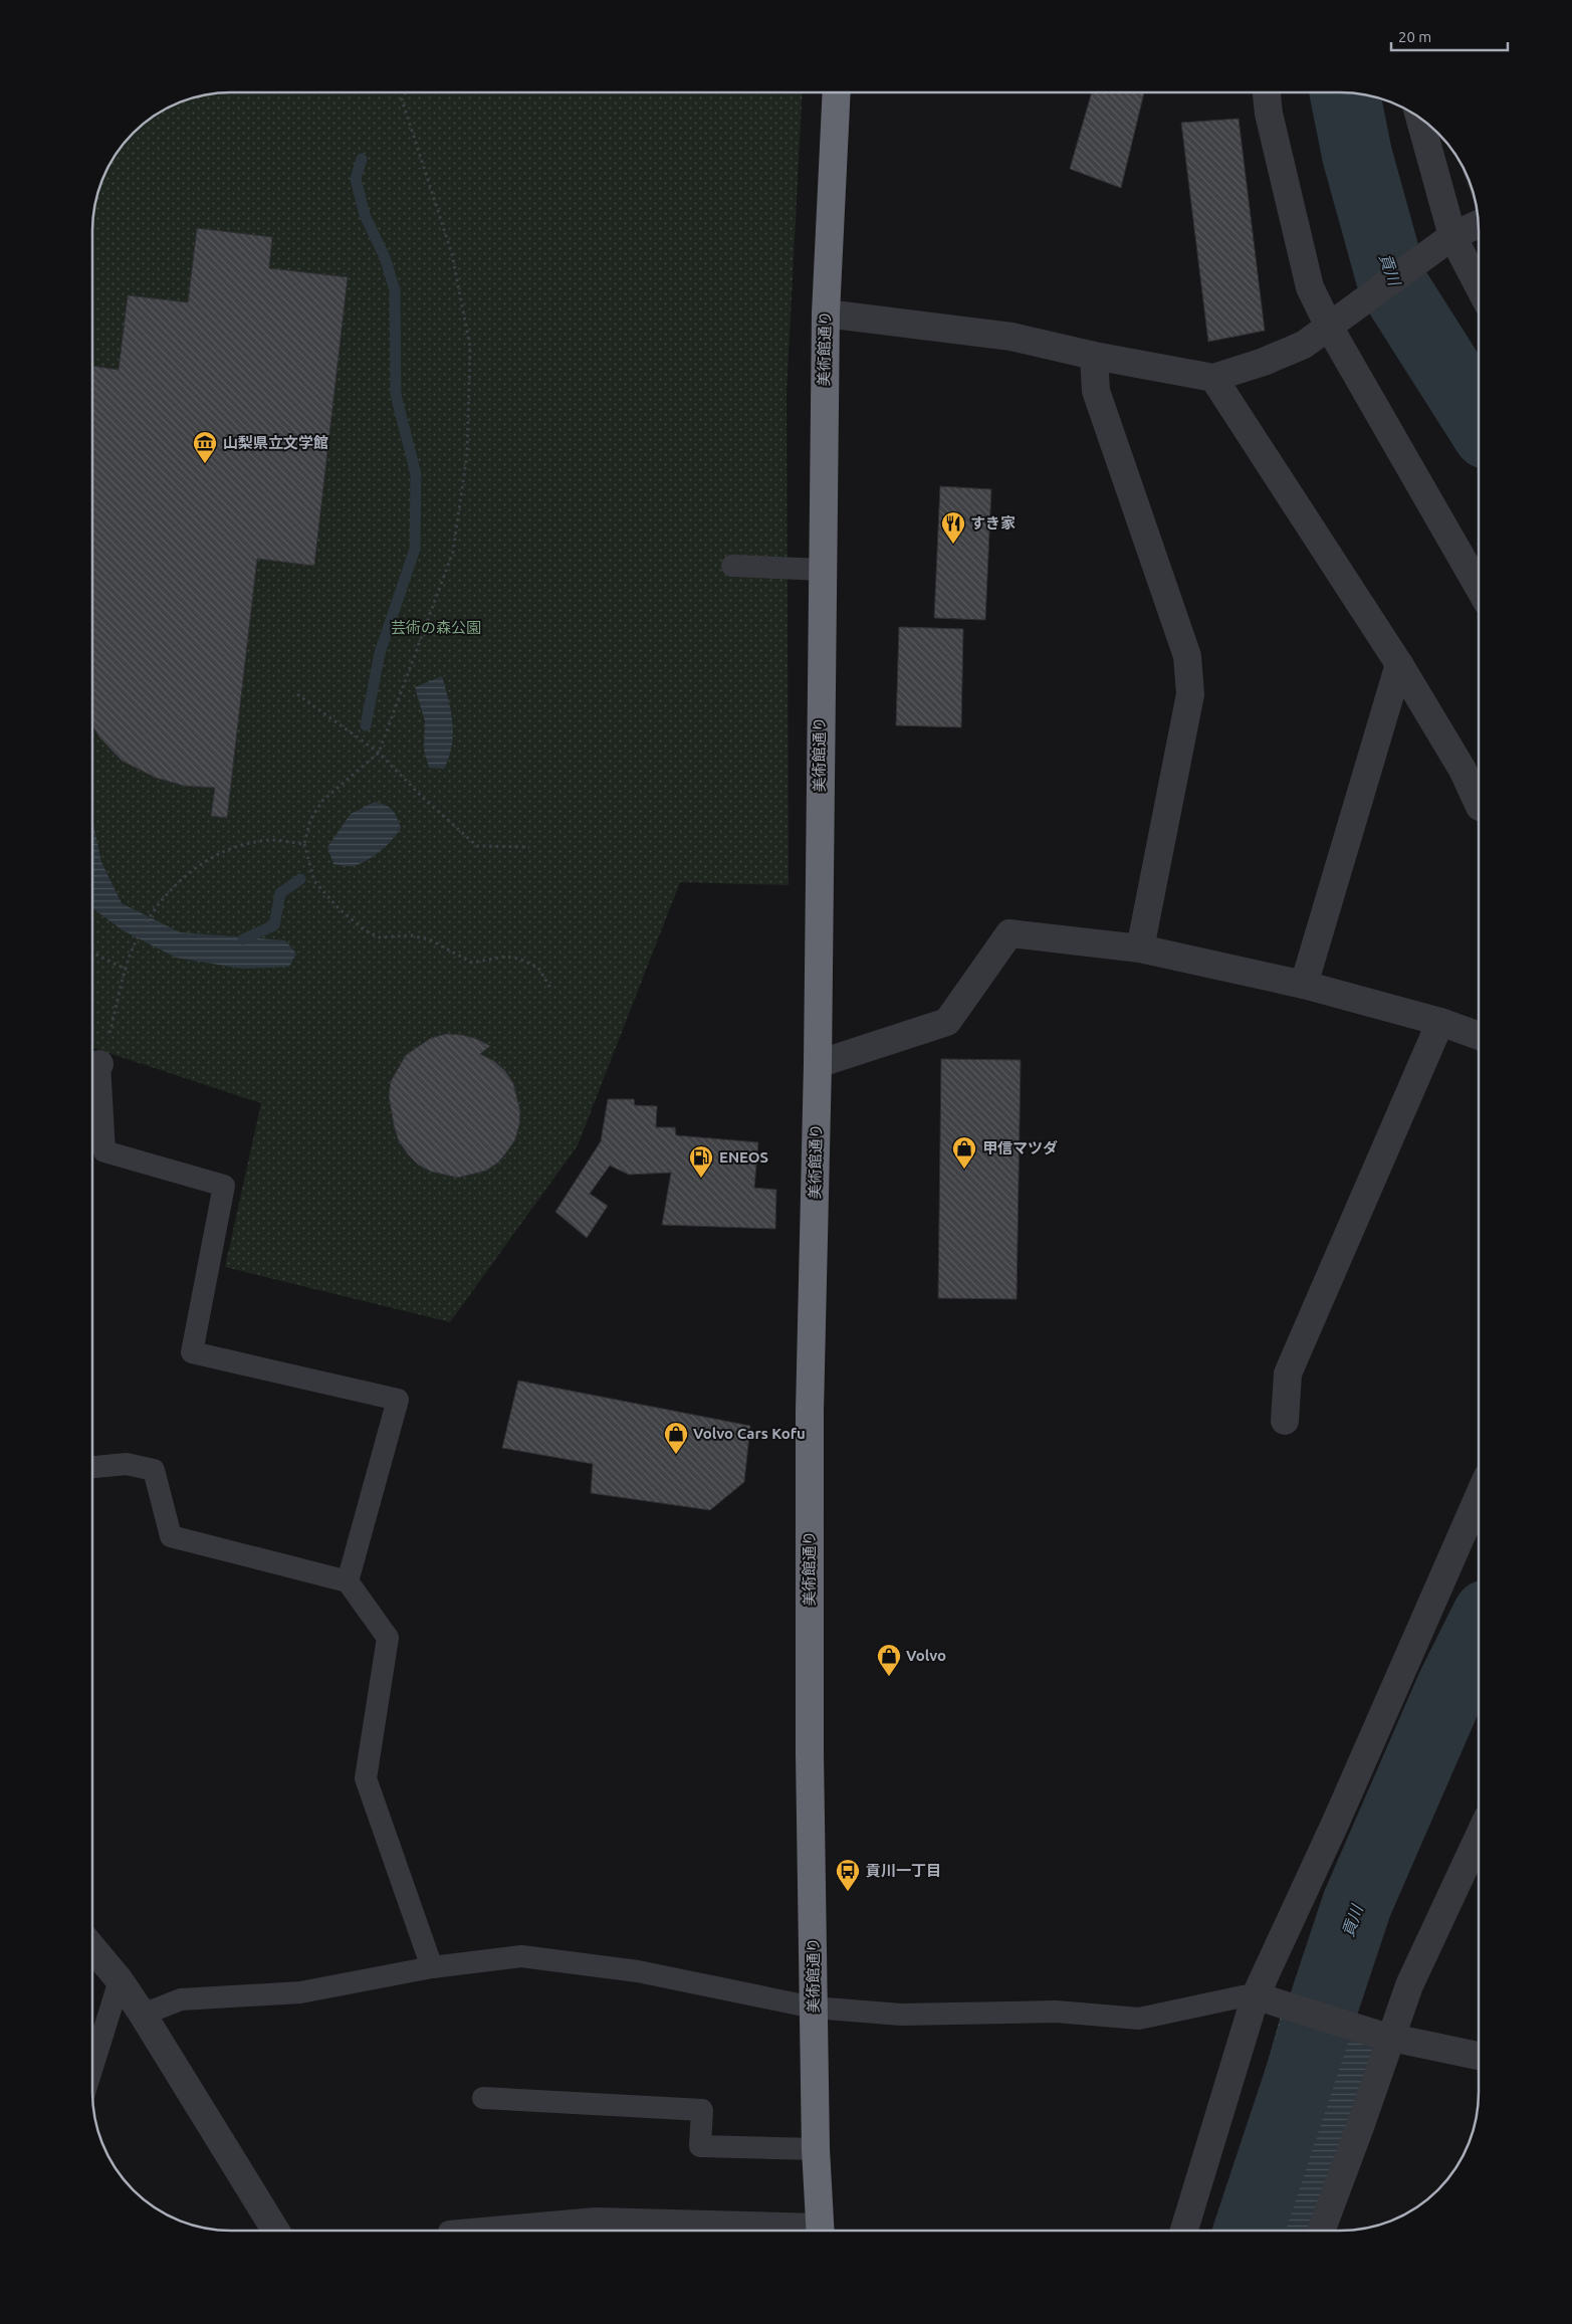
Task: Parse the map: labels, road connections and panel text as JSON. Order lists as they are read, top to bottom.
{
  "streets": {
    "highway": ["美術館通り"]
  },
  "water": ["貢川"],
  "parks": ["芸術の森公園"],
  "places": {
    "museum": ["山梨県立文学館"],
    "restaurant": ["すき家"],
    "shop": ["甲信マツダ", "Volvo Cars Kofu", "Volvo"],
    "fuel station": ["ENEOS"],
    "bus stop": ["貢川一丁目"]
  },
  "scale_bar": "20 m"
}
